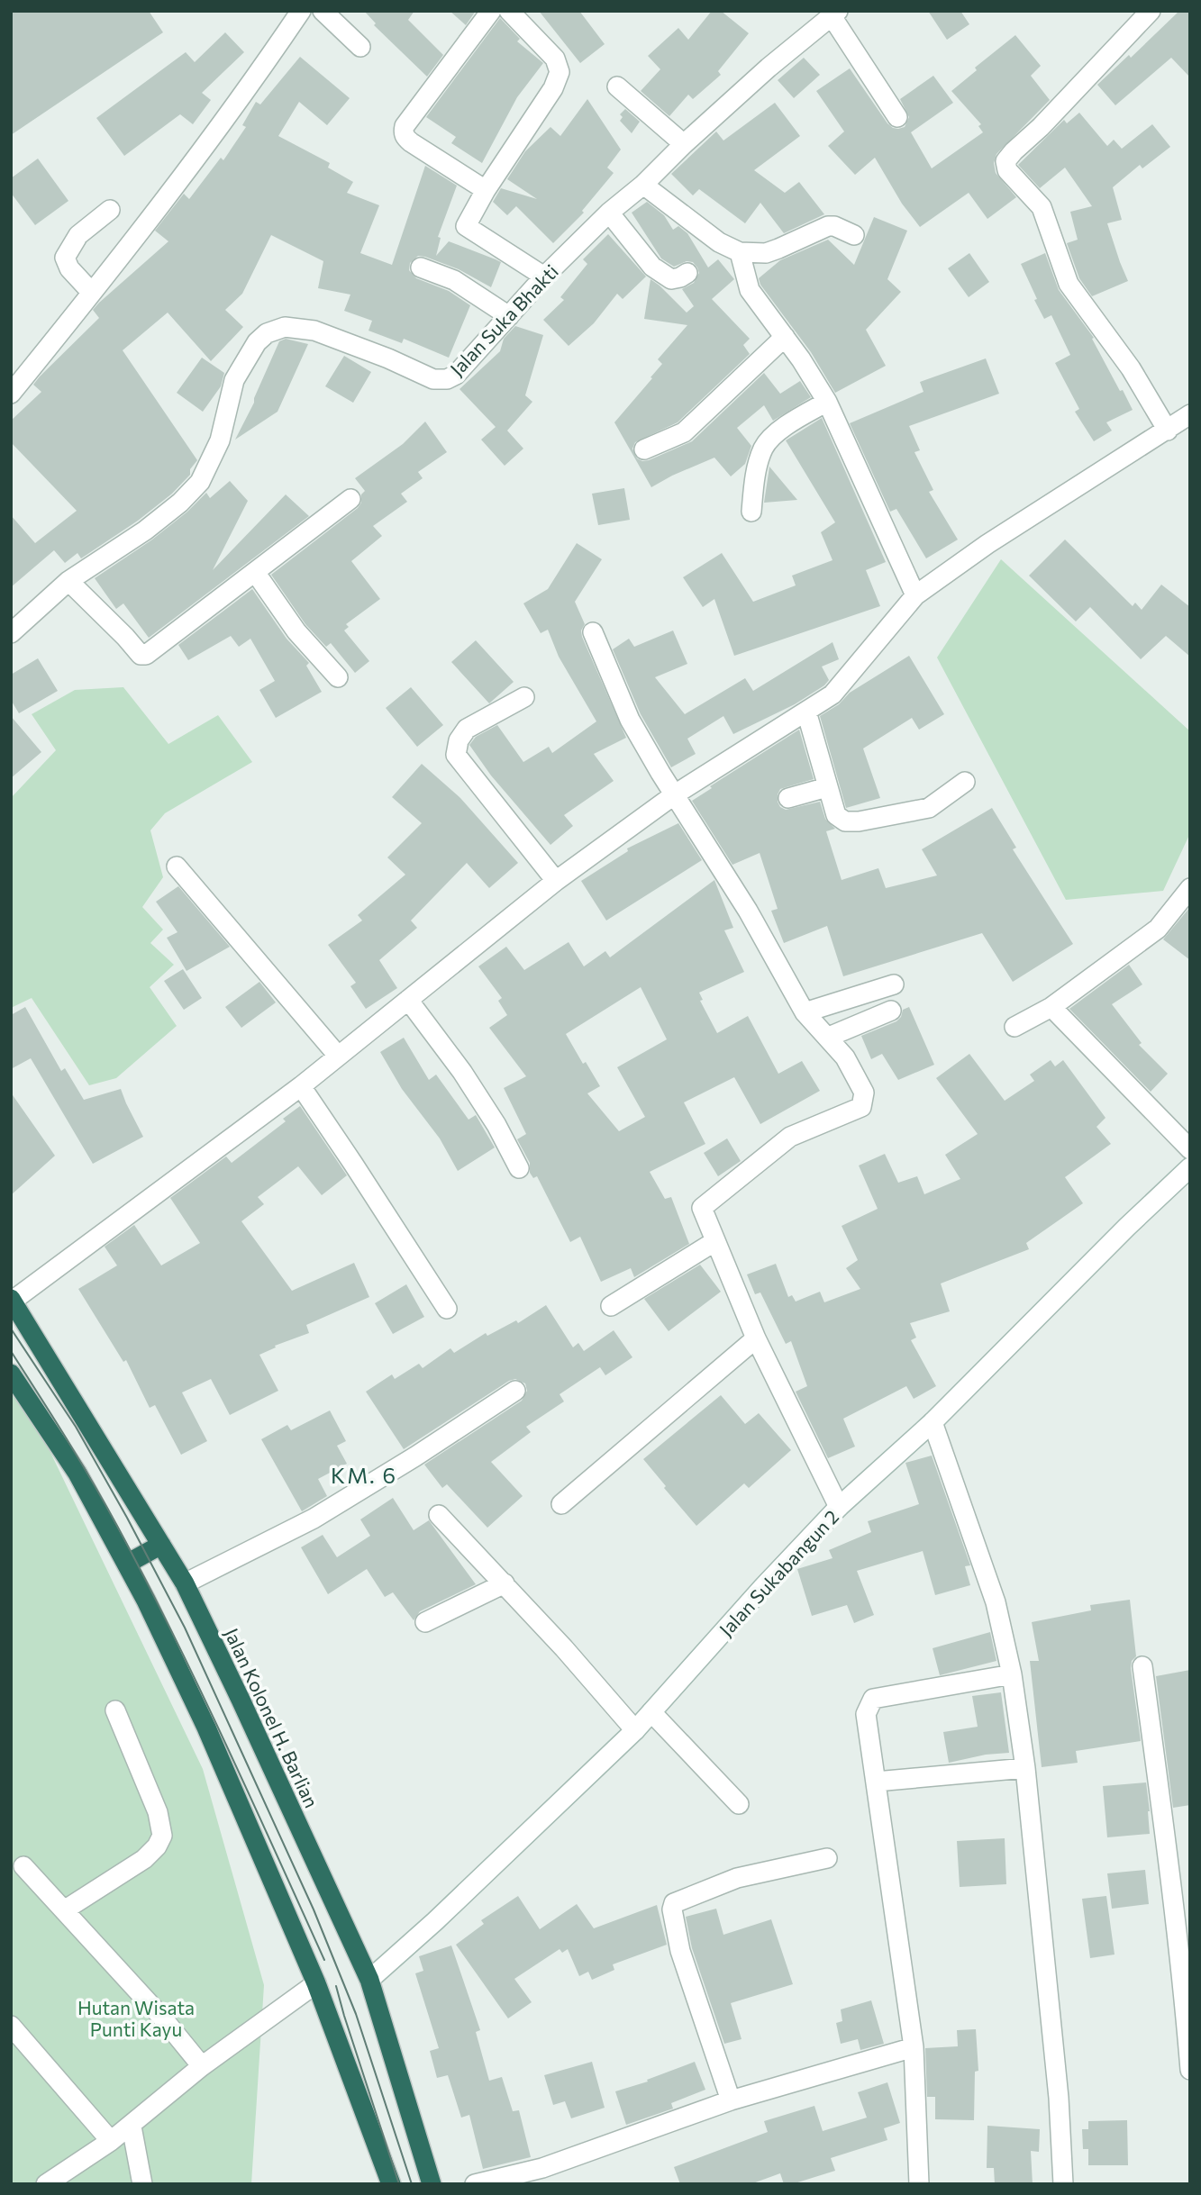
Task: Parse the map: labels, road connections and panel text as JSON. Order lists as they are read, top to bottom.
{
  "streets": {
    "highway": ["Jalan Kolonel H. Barlian"],
    "street": ["Jalan Suka Bhakti", "Jalan Sukabangun 2"]
  },
  "crossings": [
    ["Jalan Sukabangun 2", "Jalan Kolonel H. Barlian"]
  ],
  "districts": ["KM. 6"],
  "parks": ["Hutan Wisata Punti Kayu"]
}
